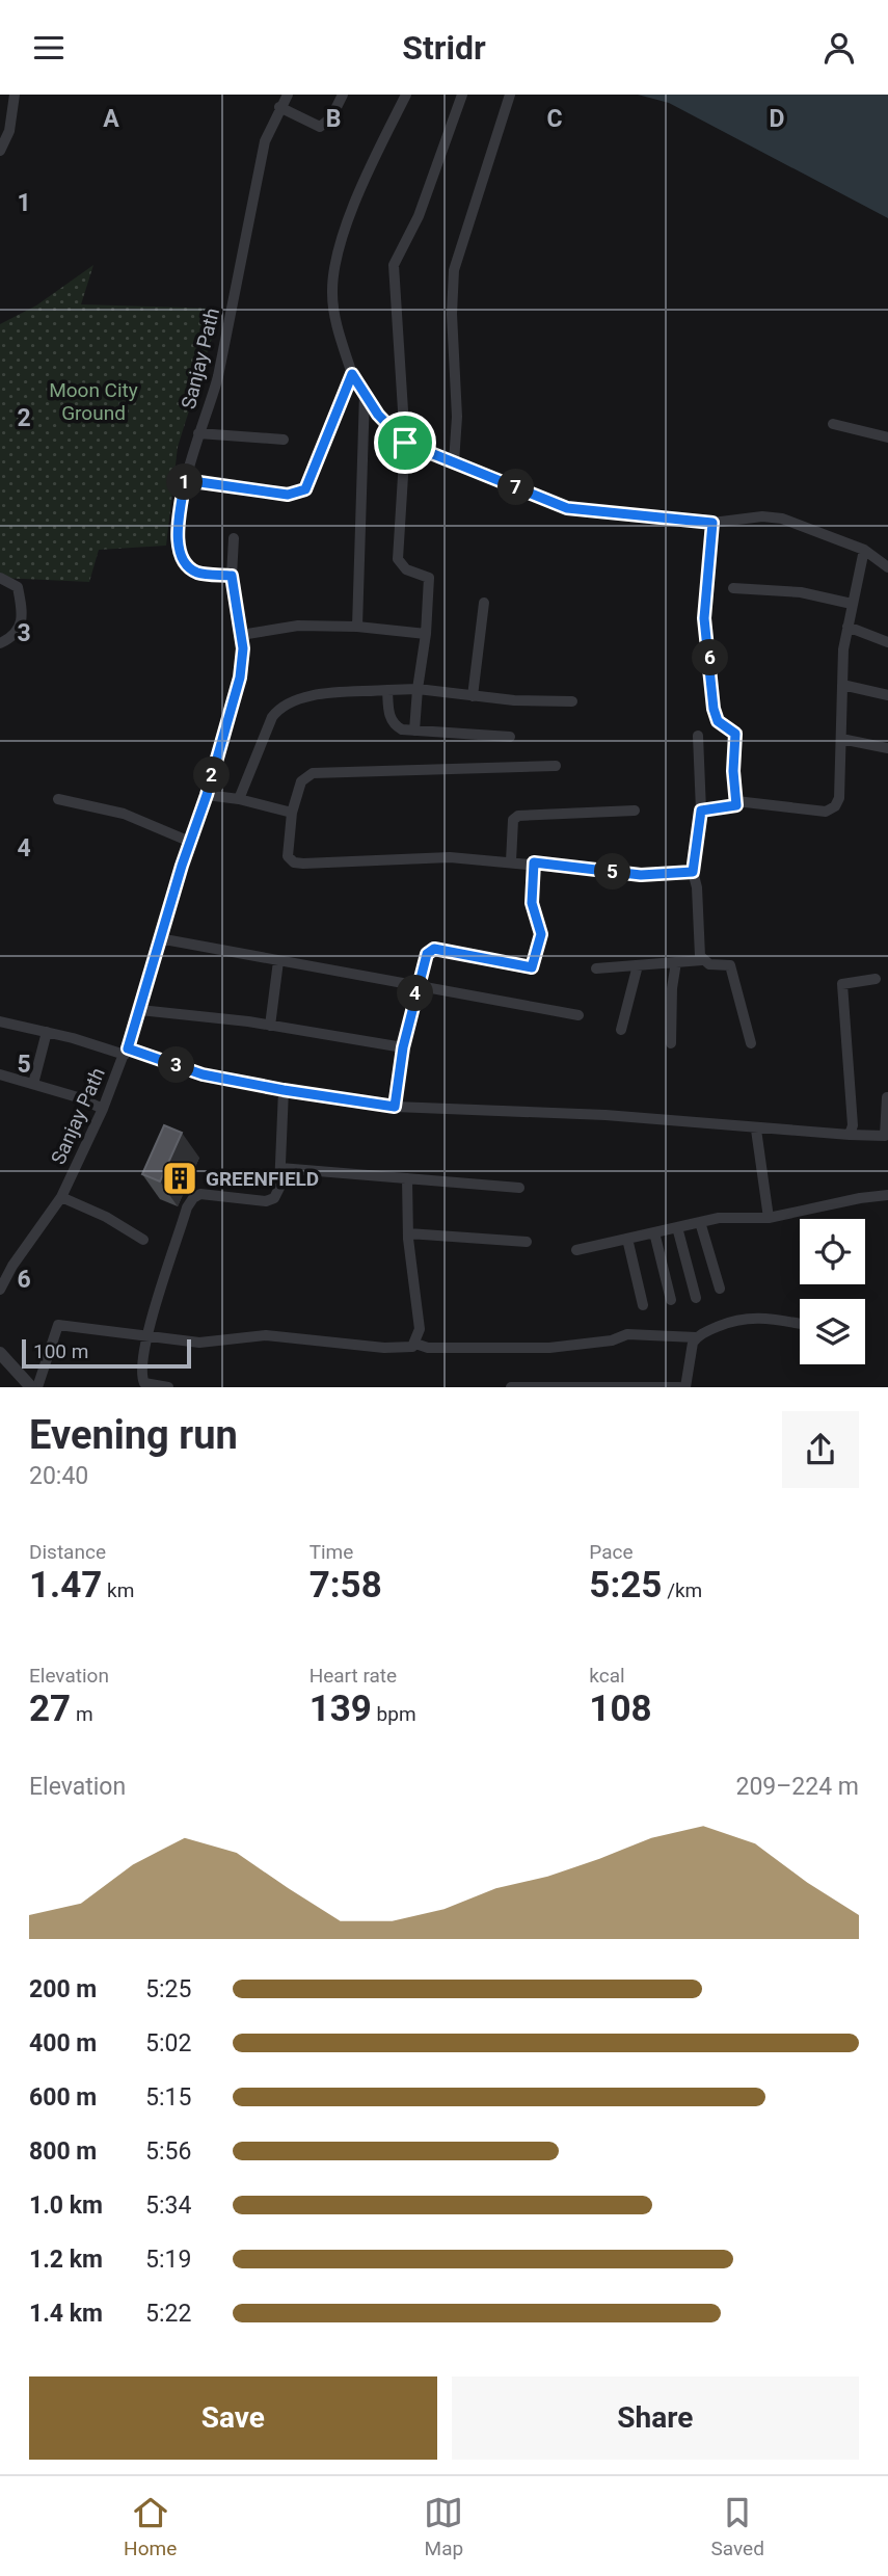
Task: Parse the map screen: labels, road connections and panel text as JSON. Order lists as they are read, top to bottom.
{
  "streets": {
    "street": ["Sanjay Path"]
  },
  "parks": ["Moon City Ground"],
  "places": {
    "building": ["GREENFIELD"]
  },
  "scale_bar": "100 m",
  "page": {
    "header": "Stridr",
    "pins": [
      "1",
      "7",
      "6",
      "2",
      "5",
      "4",
      "3"
    ],
    "scale": "100 m",
    "heading": ["Evening run", "20:40"],
    "stats": [
      ["Distance", "1.47 km"],
      ["Time", "7:58"],
      ["Pace", "5:25 /km"],
      ["Elevation", "27 m"],
      ["Heart rate", "139 bpm"],
      ["kcal", "108"]
    ],
    "chart": ["Elevation", "209–224 m"],
    "list": [
      {
        "name": "200 m",
        "note": "5:25"
      },
      {
        "name": "400 m",
        "note": "5:02"
      },
      {
        "name": "600 m",
        "note": "5:15"
      },
      {
        "name": "800 m",
        "note": "5:56"
      },
      {
        "name": "1.0 km",
        "note": "5:34"
      },
      {
        "name": "1.2 km",
        "note": "5:19"
      },
      {
        "name": "1.4 km",
        "note": "5:22"
      }
    ],
    "buttons": ["Save", "Share"],
    "tabs": ["Home", "Map", "Saved"]
  },
  "grid": {
    "columns": [
      "A",
      "B",
      "C",
      "D"
    ],
    "rows": [
      "1",
      "2",
      "3",
      "4",
      "5",
      "6"
    ]
  }
}
